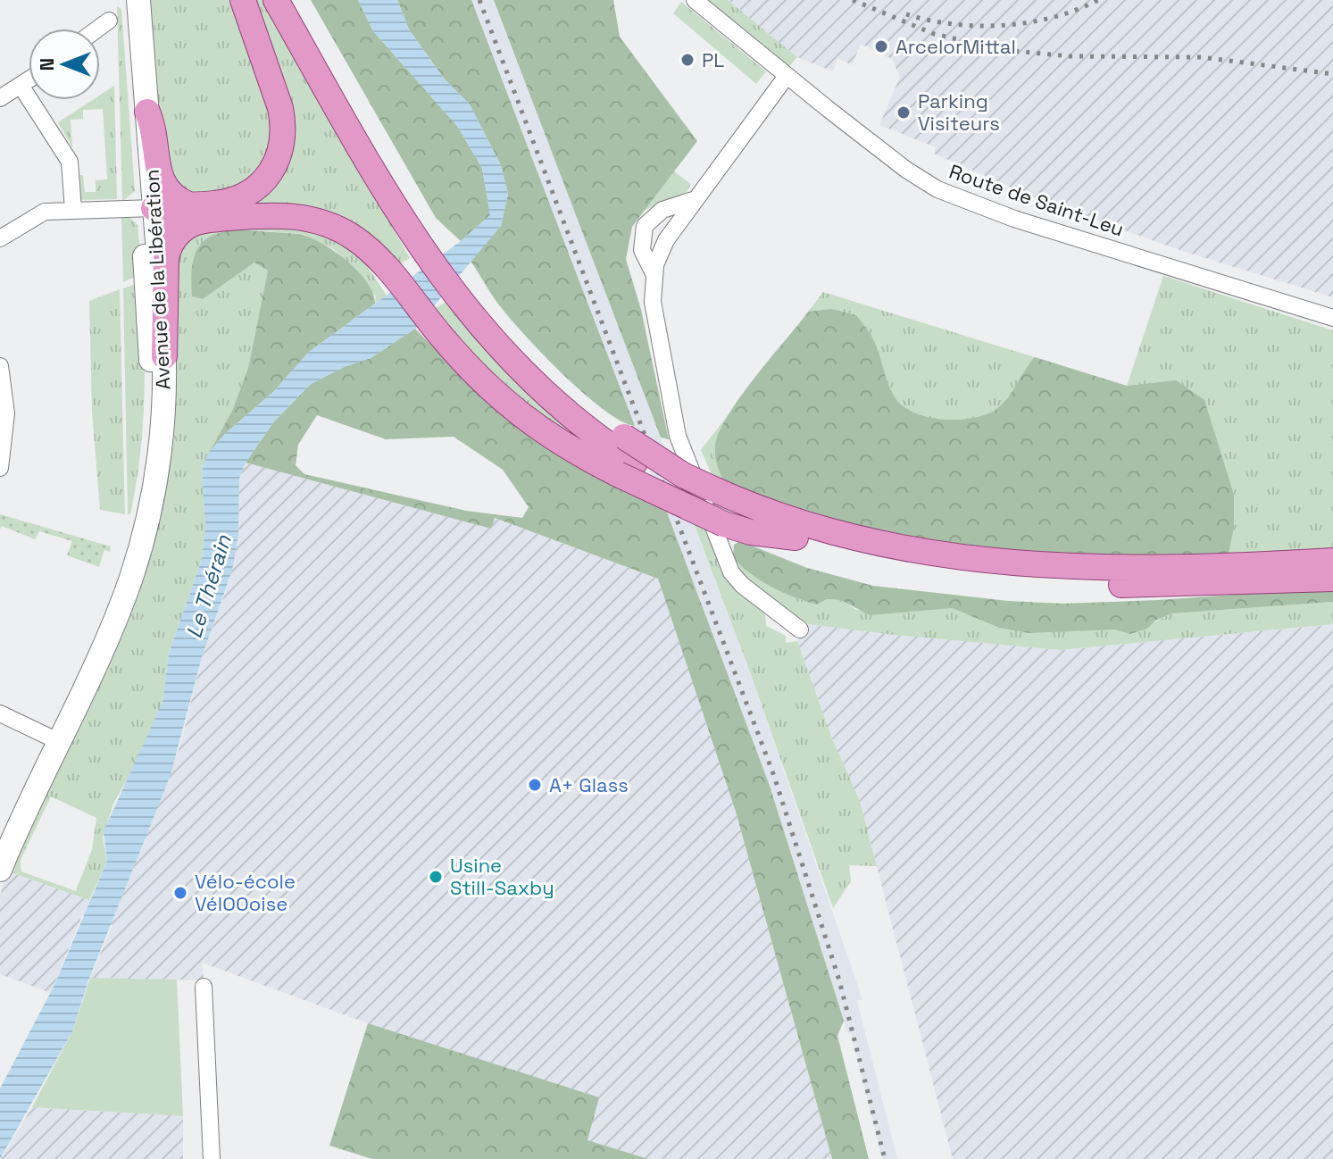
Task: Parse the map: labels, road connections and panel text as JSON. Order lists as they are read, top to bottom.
{
  "streets": {
    "main road": ["Avenue de la Libération"],
    "street": ["Route de Saint-Leu"]
  },
  "water": ["Le Thérain"],
  "places": [
    "ArcelorMittal",
    "PL",
    "Parking Visiteurs",
    "A+ Glass",
    "Usine Still-Saxby",
    "Vélo-école VélOOoise"
  ],
  "north": "left"
}
